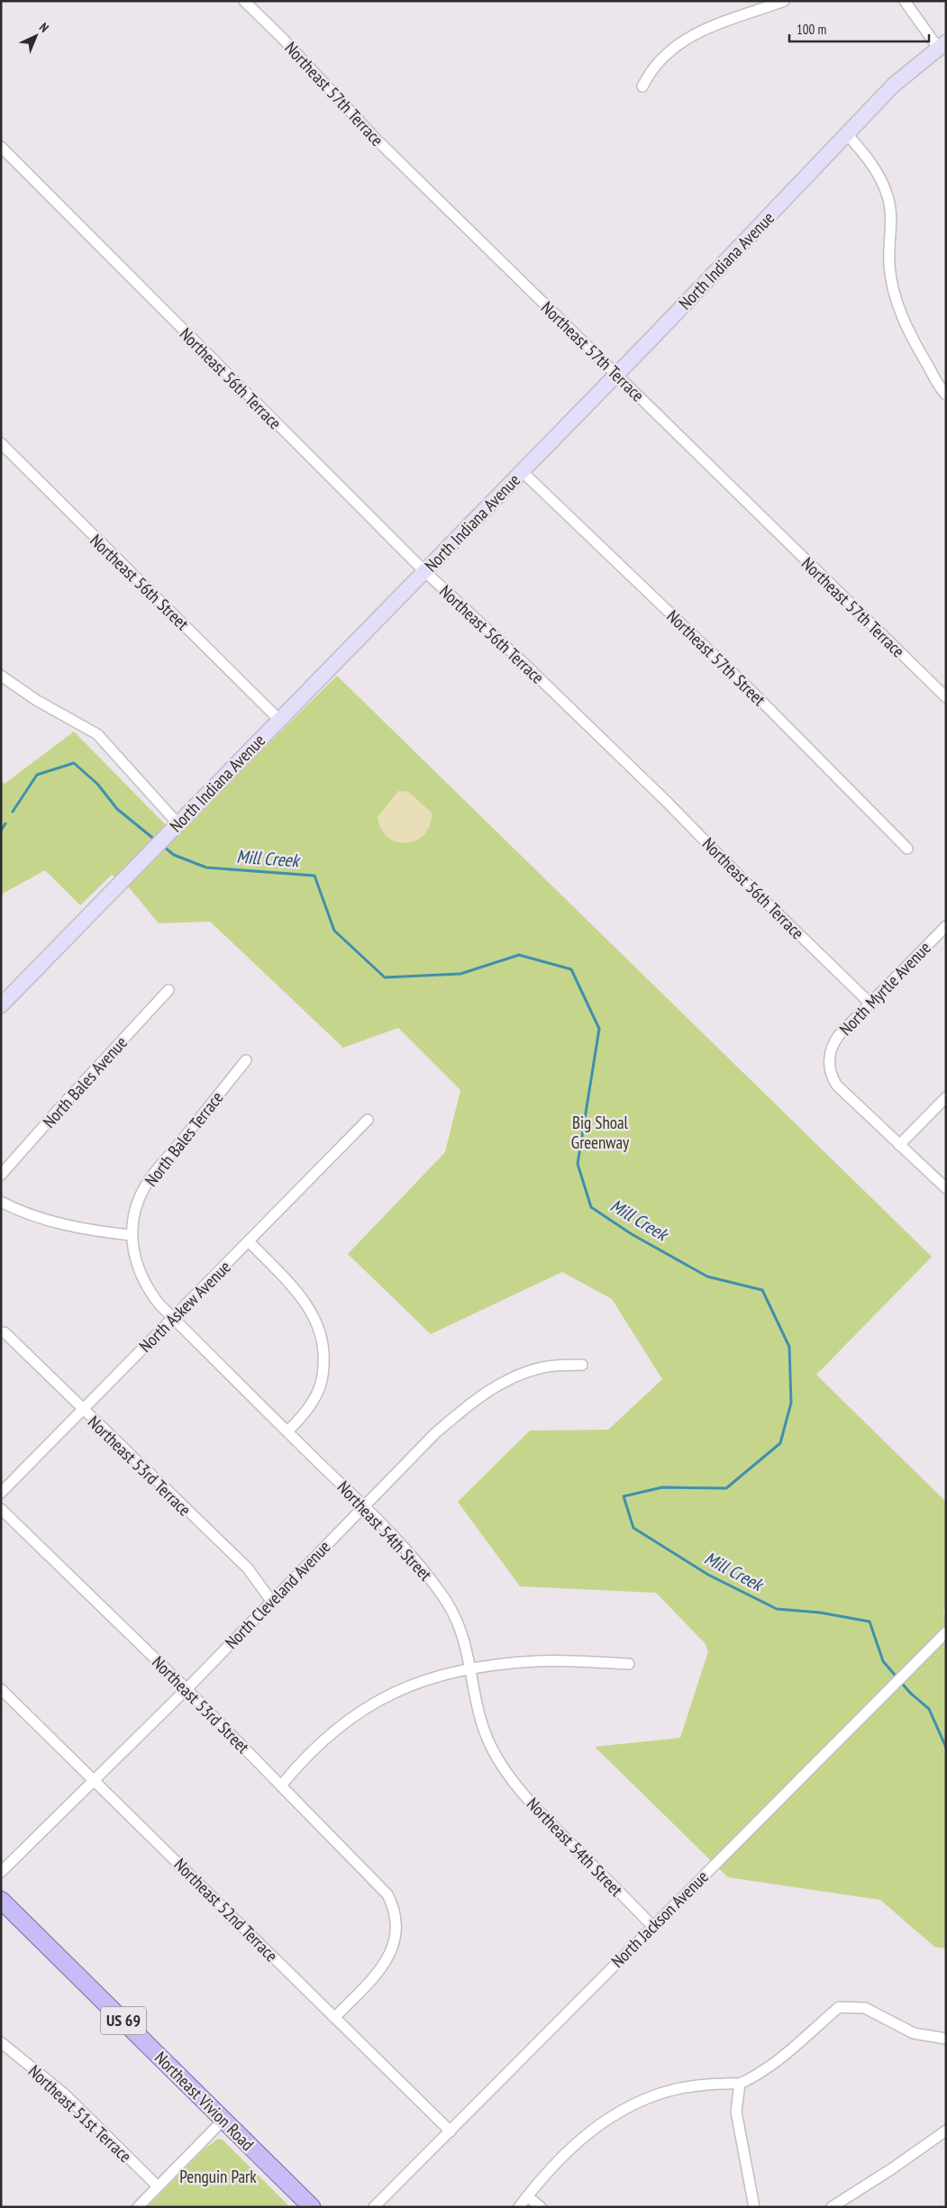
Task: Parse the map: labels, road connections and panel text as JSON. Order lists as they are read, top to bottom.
{
  "streets": {
    "main road": ["US 69", "Northeast Vivion Road"],
    "street": [
      "Northeast 57th Terrace",
      "North Indiana Avenue",
      "Northeast 56th Terrace",
      "Northeast 56th Street",
      "Northeast 57th Street",
      "North Myrtle Avenue",
      "North Bales Avenue",
      "North Bales Terrace",
      "North Askew Avenue",
      "Northeast 53rd Terrace",
      "Northeast 54th Street",
      "North Cleveland Avenue",
      "Northeast 53rd Street",
      "Northeast 52nd Terrace",
      "North Jackson Avenue",
      "Northeast 51st Terrace"
    ]
  },
  "crossings": [
    ["Northeast 57th Terrace", "North Indiana Avenue"],
    ["North Indiana Avenue", "Northeast 56th Terrace"],
    ["North Indiana Avenue", "Northeast 56th Street"],
    ["North Indiana Avenue", "Northeast 57th Street"],
    ["Northeast 56th Terrace", "North Myrtle Avenue"],
    ["North Bales Terrace", "North Askew Avenue"],
    ["North Bales Terrace", "Northeast 54th Street"],
    ["North Askew Avenue", "Northeast 53rd Terrace"],
    ["North Askew Avenue", "Northeast 54th Street"],
    ["Northeast 53rd Terrace", "North Cleveland Avenue"],
    ["Northeast 54th Street", "North Cleveland Avenue"],
    ["Northeast 54th Street", "North Jackson Avenue"],
    ["North Cleveland Avenue", "Northeast 53rd Street"],
    ["North Cleveland Avenue", "Northeast 52nd Terrace"],
    ["Northeast 53rd Street", "Northeast 52nd Terrace"],
    ["Northeast 52nd Terrace", "North Jackson Avenue"]
  ],
  "water": ["Mill Creek"],
  "parks": ["Big Shoal Greenway", "Penguin Park"],
  "scale_bar": "100 m",
  "north": "top right"
}
